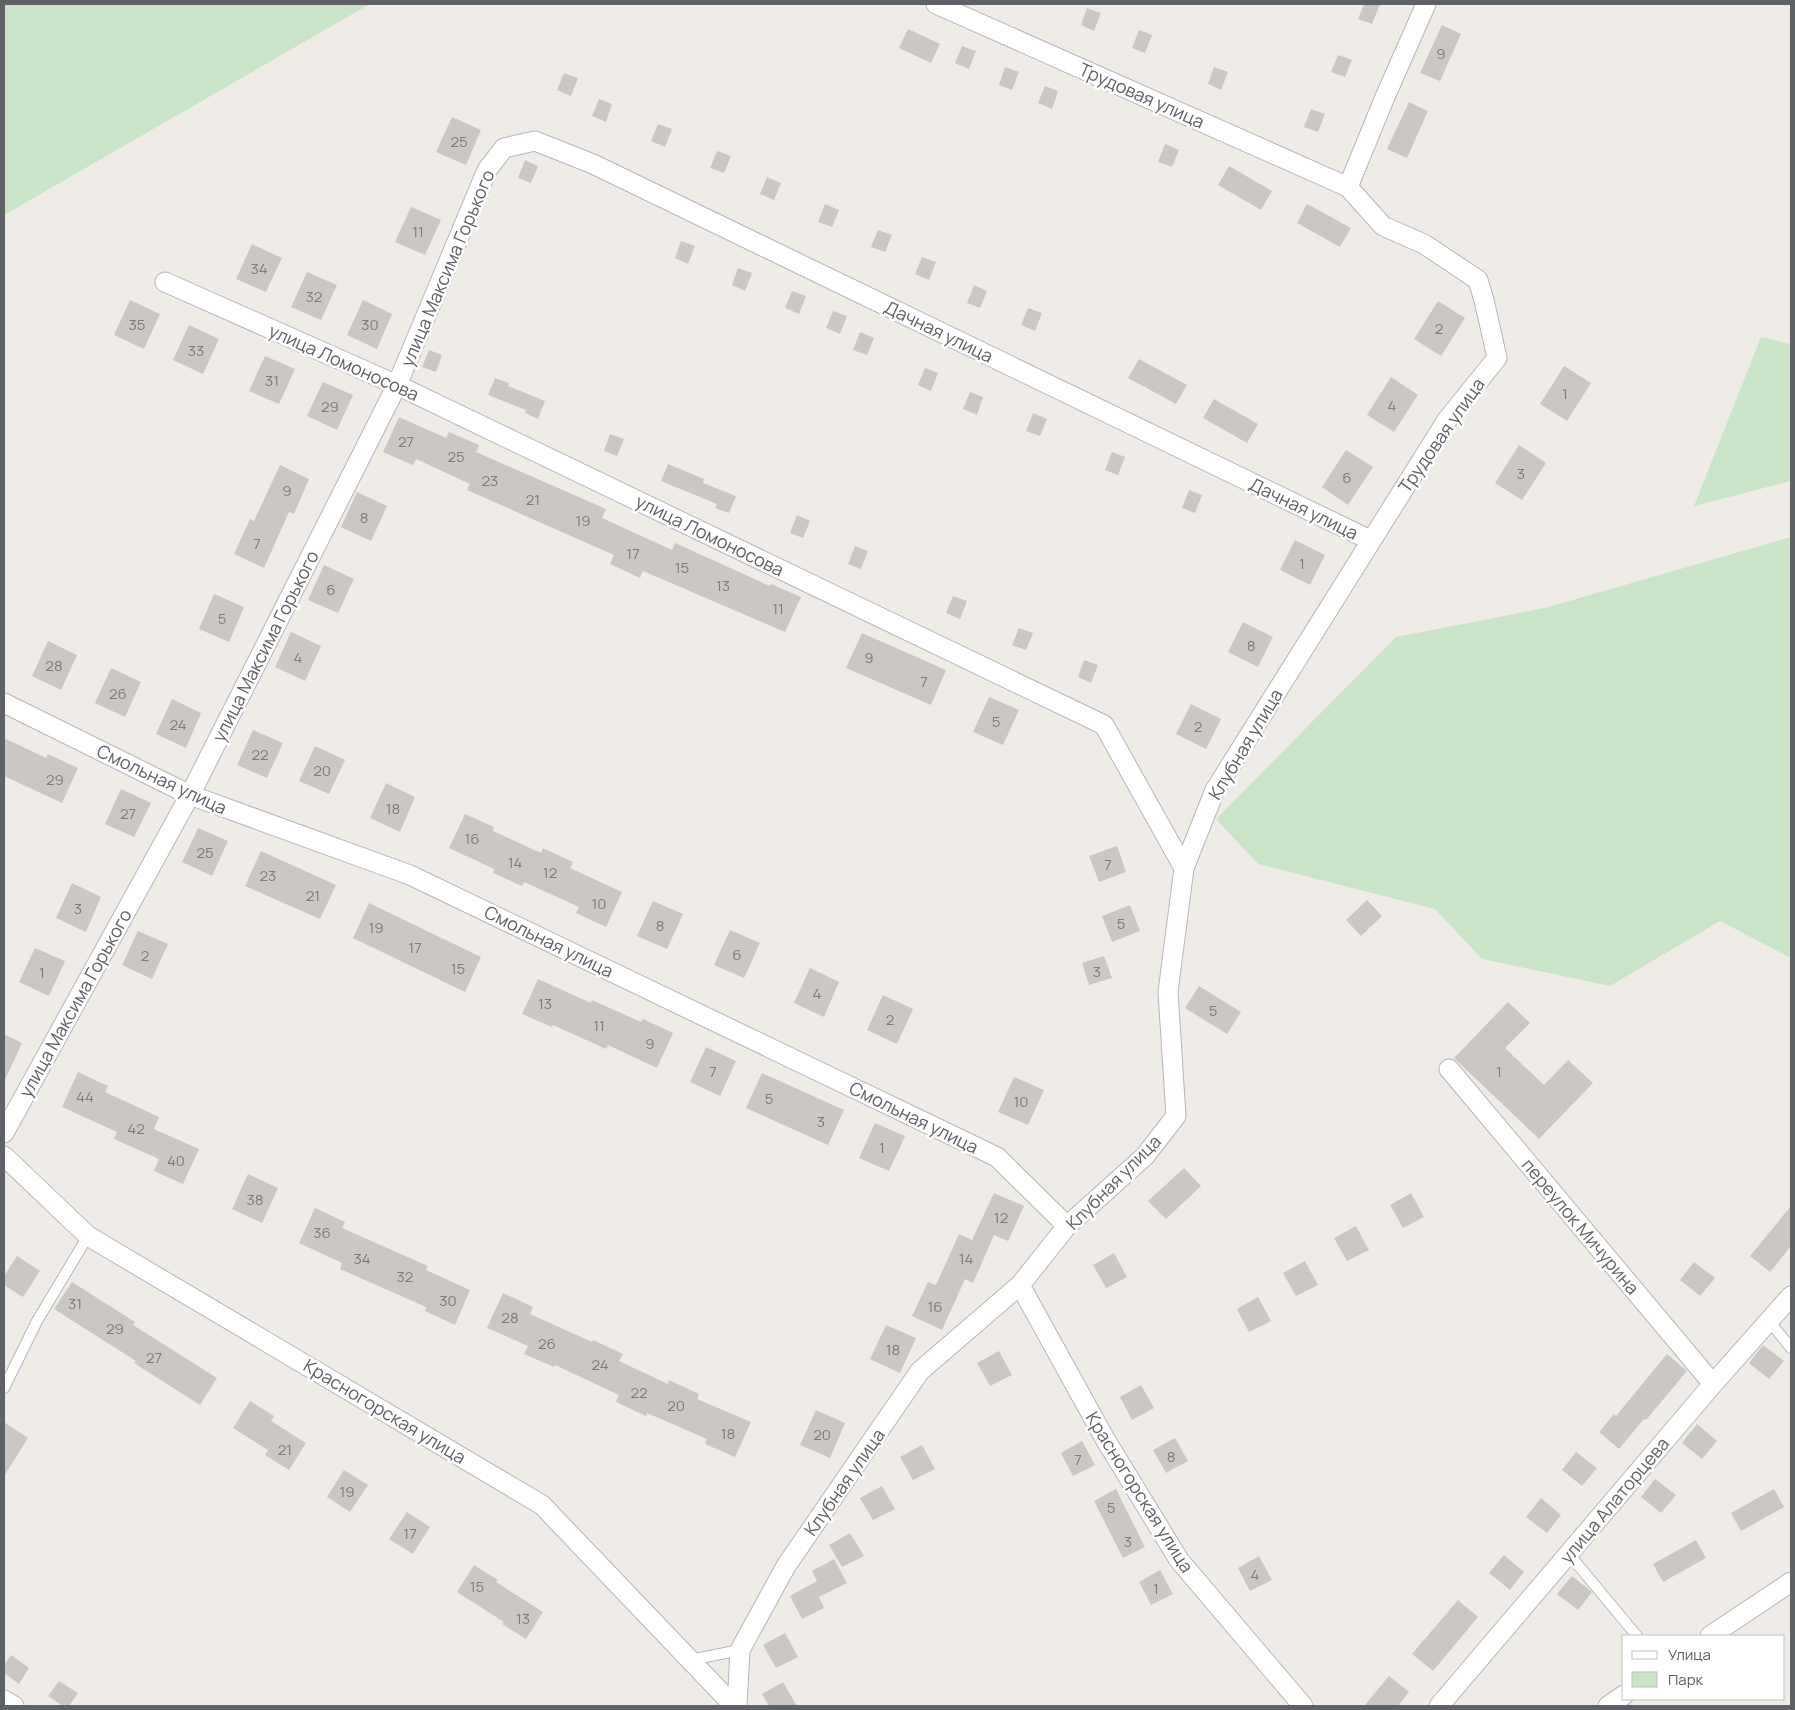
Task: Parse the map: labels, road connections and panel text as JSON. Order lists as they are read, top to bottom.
{
  "streets": {
    "street": [
      "Трудовая улица",
      "улица Максима Горького",
      "Дачная улица",
      "улица Ломоносова",
      "Клубная улица",
      "Смольная улица",
      "переулок Мичурина",
      "Красногорская улица",
      "улица Алаторцева"
    ]
  },
  "crossings": [
    ["Трудовая улица", "Дачная улица"],
    ["Трудовая улица", "Клубная улица"],
    ["улица Максима Горького", "Дачная улица"],
    ["улица Максима Горького", "улица Ломоносова"],
    ["улица Максима Горького", "Смольная улица"],
    ["Дачная улица", "Клубная улица"],
    ["улица Ломоносова", "Клубная улица"],
    ["Клубная улица", "Смольная улица"],
    ["Клубная улица", "Красногорская улица"],
    ["переулок Мичурина", "улица Алаторцева"]
  ],
  "house_numbers": [
    "9",
    "25",
    "11",
    "34",
    "32",
    "35",
    "30",
    "2",
    "33",
    "31",
    "1",
    "4",
    "29",
    "27",
    "25",
    "3",
    "6",
    "23",
    "9",
    "21",
    "8",
    "19",
    "7",
    "17",
    "1",
    "15",
    "13",
    "6",
    "11",
    "5",
    "8",
    "4",
    "9",
    "28",
    "7",
    "26",
    "5",
    "24",
    "2",
    "22",
    "20",
    "29",
    "18",
    "27",
    "16",
    "25",
    "14",
    "7",
    "12",
    "23",
    "21",
    "10",
    "3",
    "5",
    "8",
    "19",
    "17",
    "6",
    "2",
    "15",
    "3",
    "1",
    "4",
    "13",
    "5",
    "2",
    "11",
    "9",
    "7",
    "1",
    "44",
    "5",
    "10",
    "3",
    "42",
    "1",
    "40",
    "38",
    "12",
    "36",
    "34",
    "14",
    "32",
    "30",
    "31",
    "16",
    "28",
    "29",
    "26",
    "18",
    "27",
    "24",
    "22",
    "20",
    "18",
    "20",
    "21",
    "8",
    "7",
    "19",
    "5",
    "17",
    "3",
    "4",
    "15",
    "1",
    "13"
  ],
  "legend": ["Улица", "Парк"]
}
